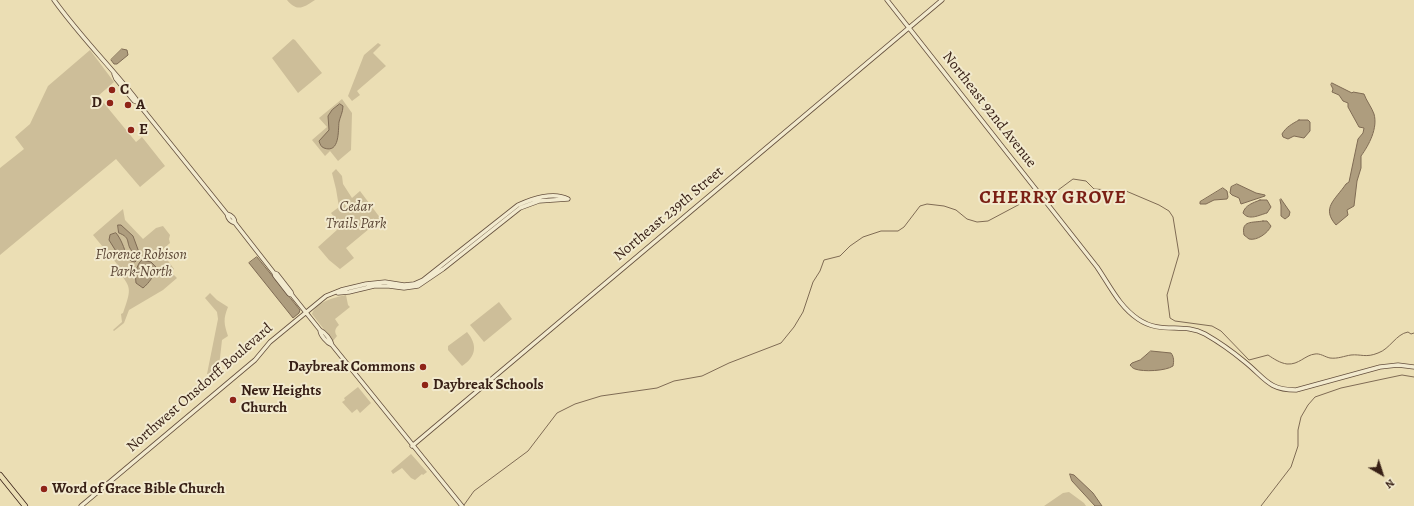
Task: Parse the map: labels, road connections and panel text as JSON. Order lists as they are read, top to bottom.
{
  "streets": {
    "street": ["Northeast 92nd Avenue", "Northeast 239th Street", "Northwest Onsdorff Boulevard"]
  },
  "crossings": [
    ["Northeast 92nd Avenue", "Northeast 239th Street"]
  ],
  "districts": ["CHERRY GROVE"],
  "parks": ["Cedar Trails Park", "Florence Robison Park-North"],
  "places": [
    "C",
    "D",
    "A",
    "E",
    "Daybreak Commons",
    "Daybreak Schools",
    "New Heights Church",
    "Word of Grace Bible Church"
  ],
  "north": "bottom right"
}
